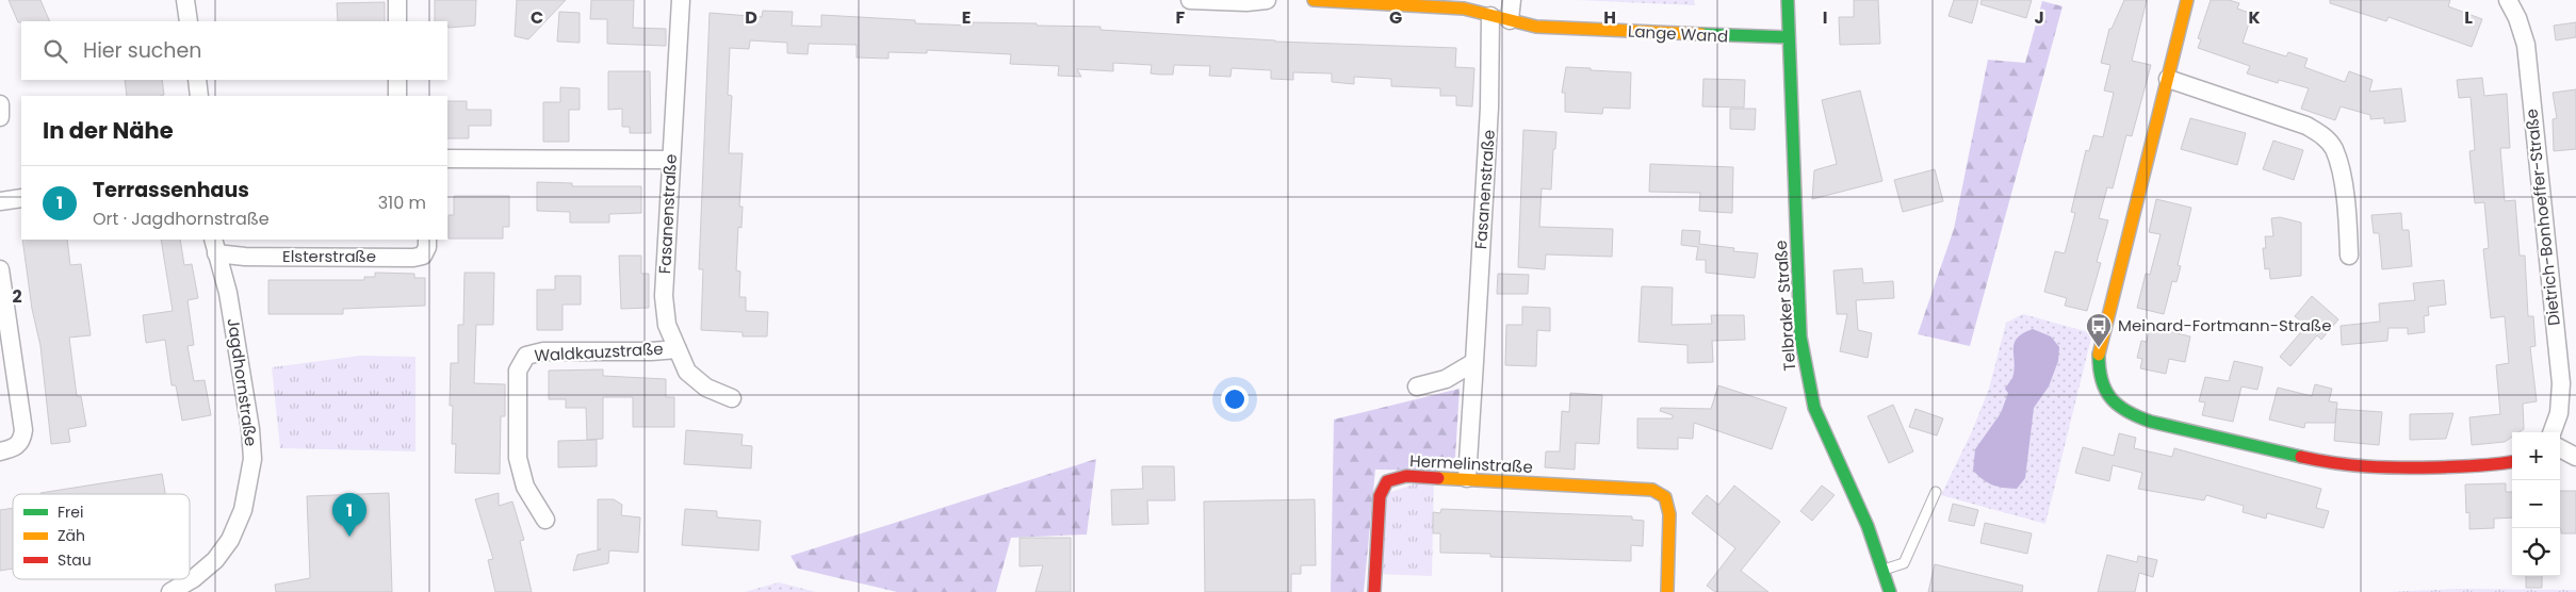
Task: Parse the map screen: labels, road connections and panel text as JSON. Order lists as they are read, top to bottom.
{
  "streets": {
    "street": [
      "Lange Wand",
      "Fasanenstraße",
      "Dietrich-Bonhoeffer-Straße",
      "Elsterstraße",
      "Telbraker Straße",
      "Waldkauzstraße",
      "Jagdhornstraße",
      "Hermelinstraße"
    ]
  },
  "crossings": [
    ["Lange Wand", "Fasanenstraße"],
    ["Lange Wand", "Telbraker Straße"],
    ["Fasanenstraße", "Waldkauzstraße"],
    ["Fasanenstraße", "Hermelinstraße"],
    ["Elsterstraße", "Jagdhornstraße"]
  ],
  "places": {
    "bus stop": ["Meinard-Fortmann-Straße"]
  },
  "legend": ["Frei", "Zäh", "Stau"],
  "page": {
    "search": "Hier suchen",
    "heading": "In der Nähe",
    "list": [
      {
        "mark": "1",
        "name": "Terrassenhaus",
        "note": "Ort · Jagdhornstraße",
        "value": "310 m"
      }
    ],
    "map_buttons": ["+", "−"],
    "pins": "1"
  },
  "grid": {
    "columns": [
      "C",
      "D",
      "E",
      "F",
      "G",
      "H",
      "I",
      "J",
      "K",
      "L"
    ],
    "rows": ["2"]
  }
}
